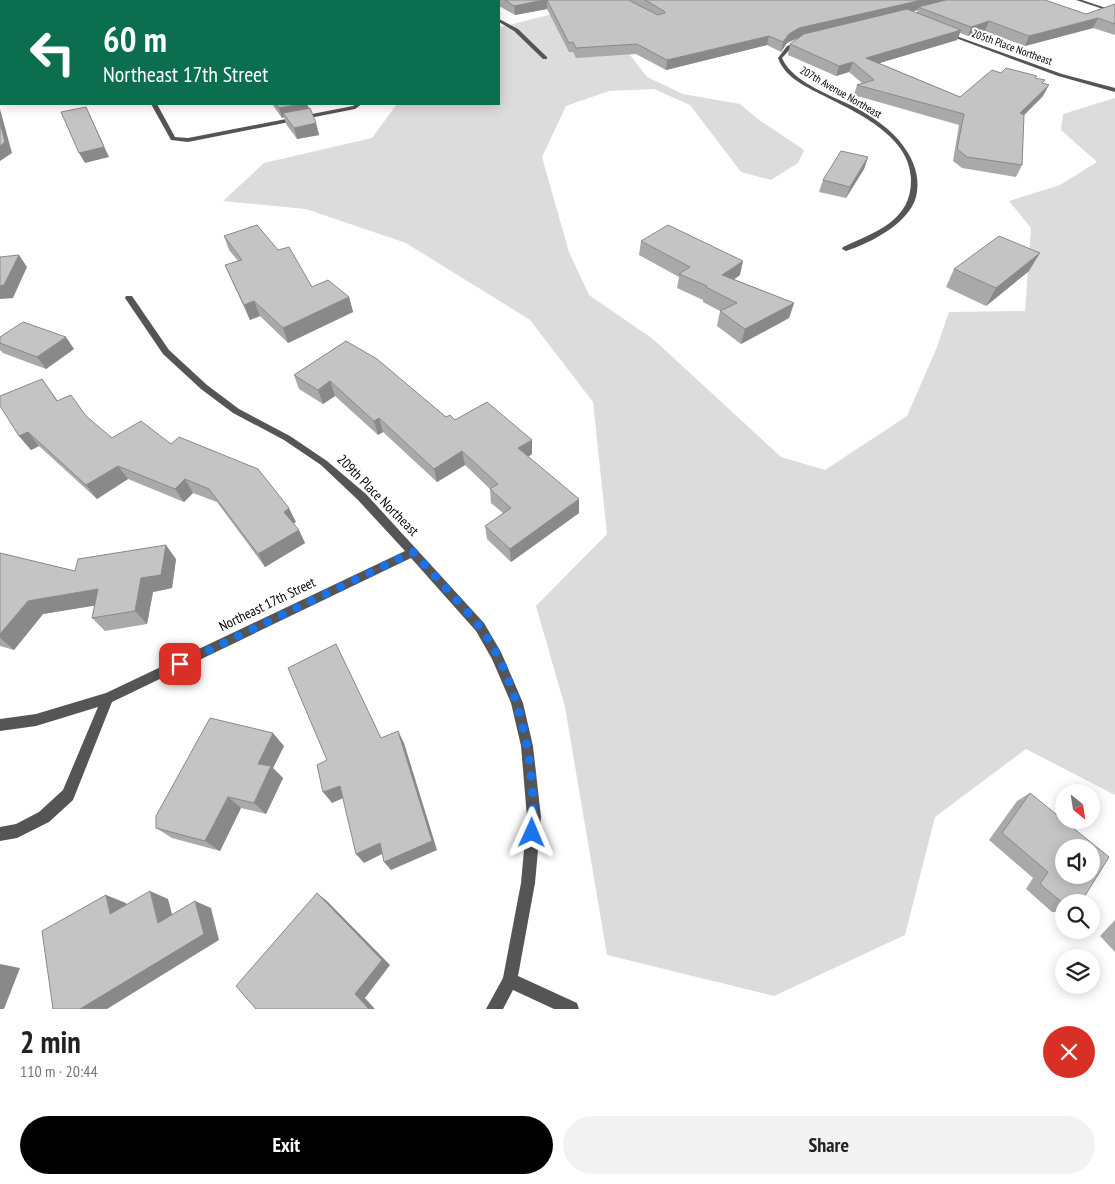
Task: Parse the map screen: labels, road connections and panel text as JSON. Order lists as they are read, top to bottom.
{
  "streets": {
    "street": [
      "205th Place Northeast",
      "207th Avenue Northeast",
      "209th Place Northeast",
      "Northeast 17th Street"
    ]
  },
  "crossings": [
    ["209th Place Northeast", "Northeast 17th Street"]
  ],
  "north": "bottom right",
  "page": {
    "turn": ["60 m", "Northeast 17th Street"],
    "heading": ["2 min", "110 m · 20:44"],
    "buttons": ["Exit", "Share"]
  }
}
